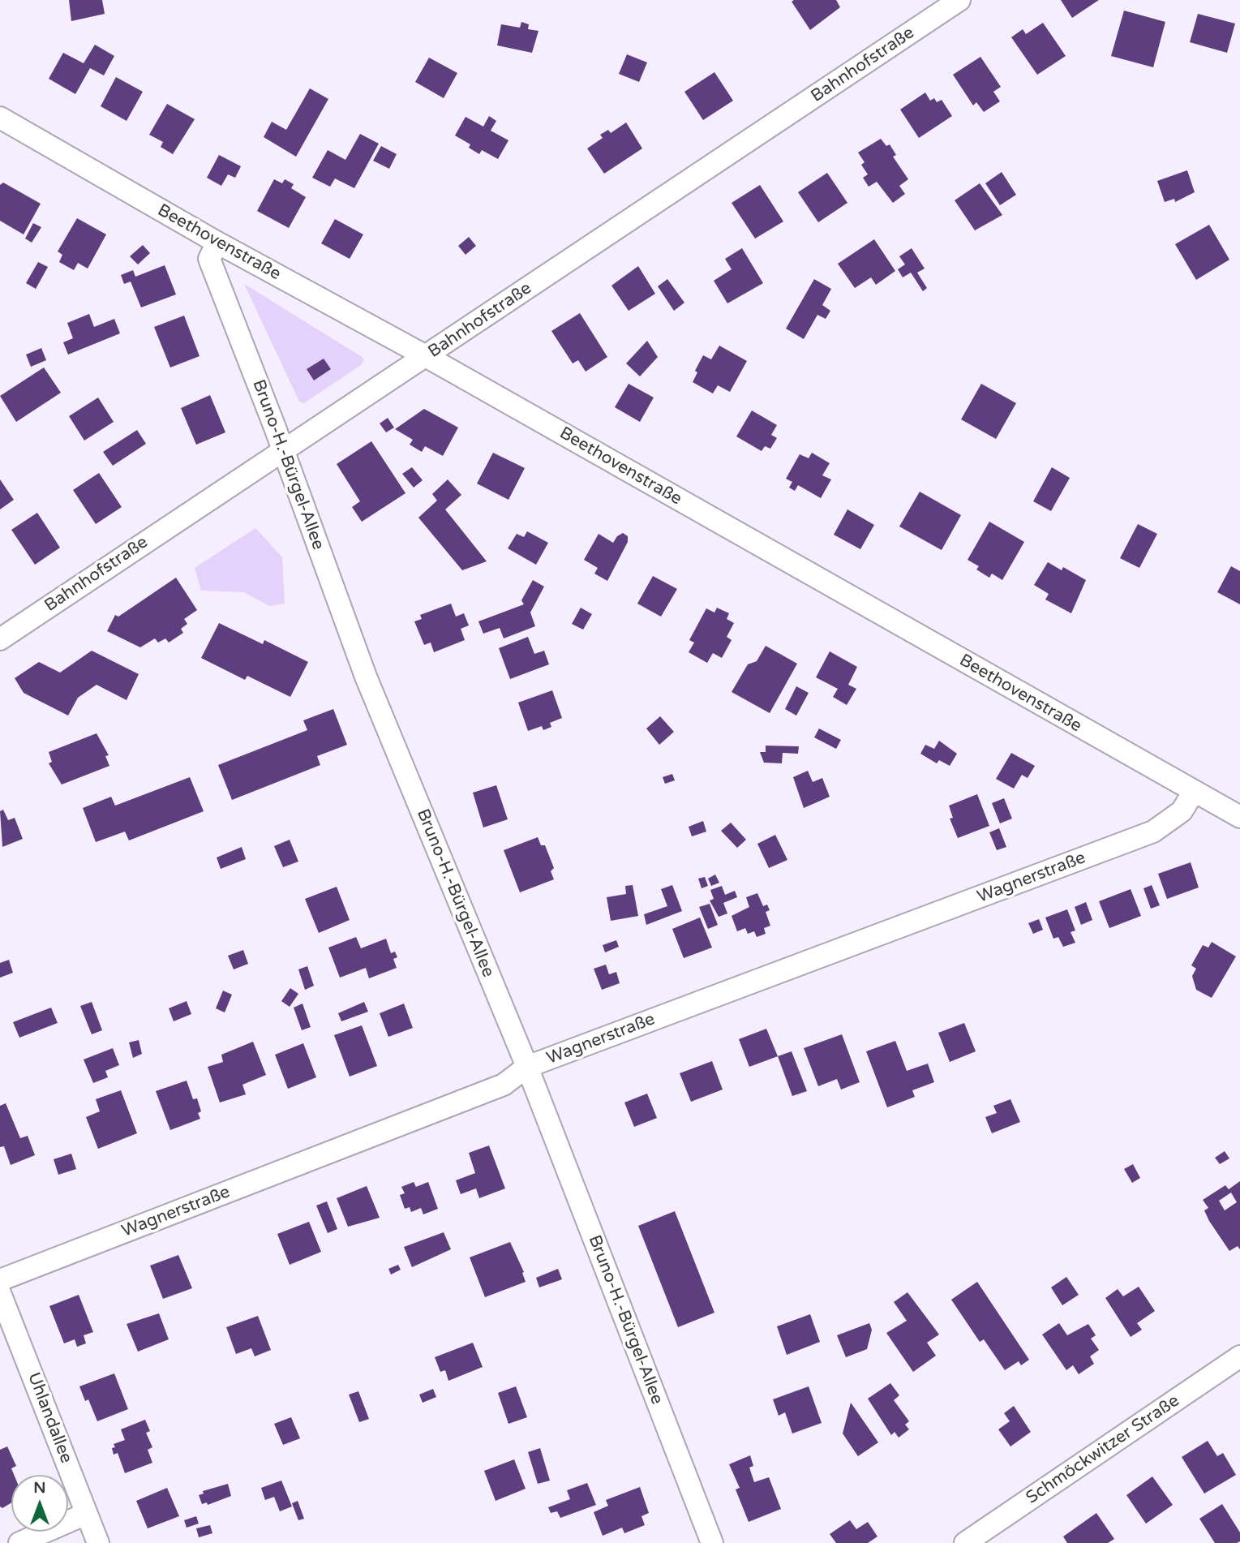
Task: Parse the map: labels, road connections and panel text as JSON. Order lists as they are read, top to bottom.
{
  "streets": {
    "street": [
      "Bahnhofstraße",
      "Beethovenstraße",
      "Bruno-H.-Bürgel-Allee",
      "Wagnerstraße",
      "Uhlandallee",
      "Schmöckwitzer Straße"
    ]
  },
  "crossings": [
    ["Bahnhofstraße", "Beethovenstraße"],
    ["Bahnhofstraße", "Bruno-H.-Bürgel-Allee"],
    ["Beethovenstraße", "Bruno-H.-Bürgel-Allee"],
    ["Beethovenstraße", "Wagnerstraße"],
    ["Bruno-H.-Bürgel-Allee", "Wagnerstraße"]
  ],
  "north": "top"
}
